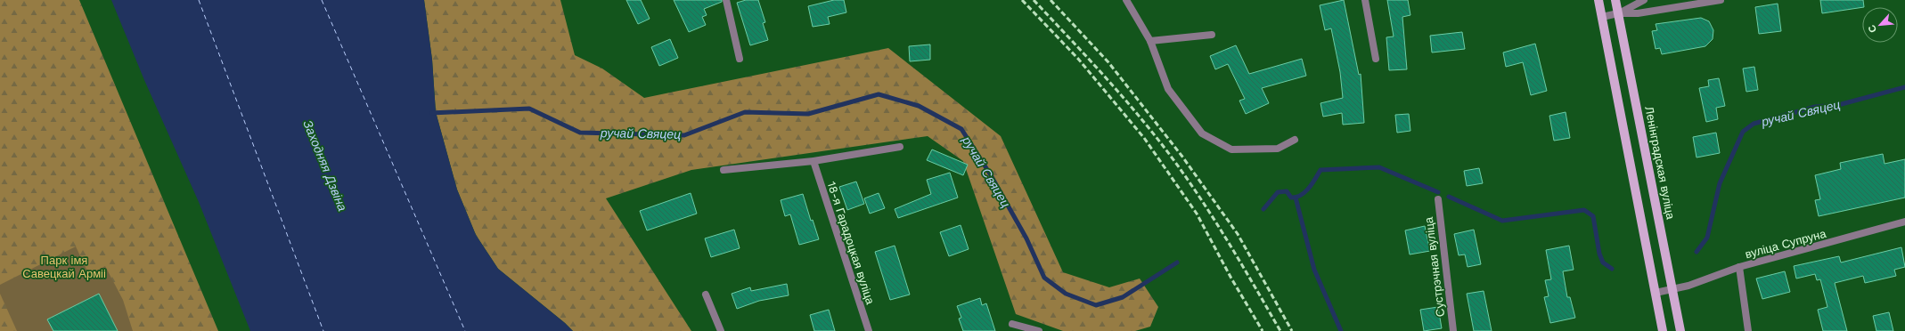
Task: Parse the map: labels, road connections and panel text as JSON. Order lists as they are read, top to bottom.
{
  "streets": {
    "main road": ["Ленінградская вуліца"],
    "street": ["18-я Гарадоцкая вуліца", "вуліца Супруна", "Сустрэчная вуліца"]
  },
  "crossings": [
    ["Ленінградская вуліца", "вуліца Супруна"]
  ],
  "water": ["ручай Свяцец", "Заходняя Дзвіна"],
  "parks": ["Парк імя Савецкай Арміі"],
  "north": "bottom left"
}
